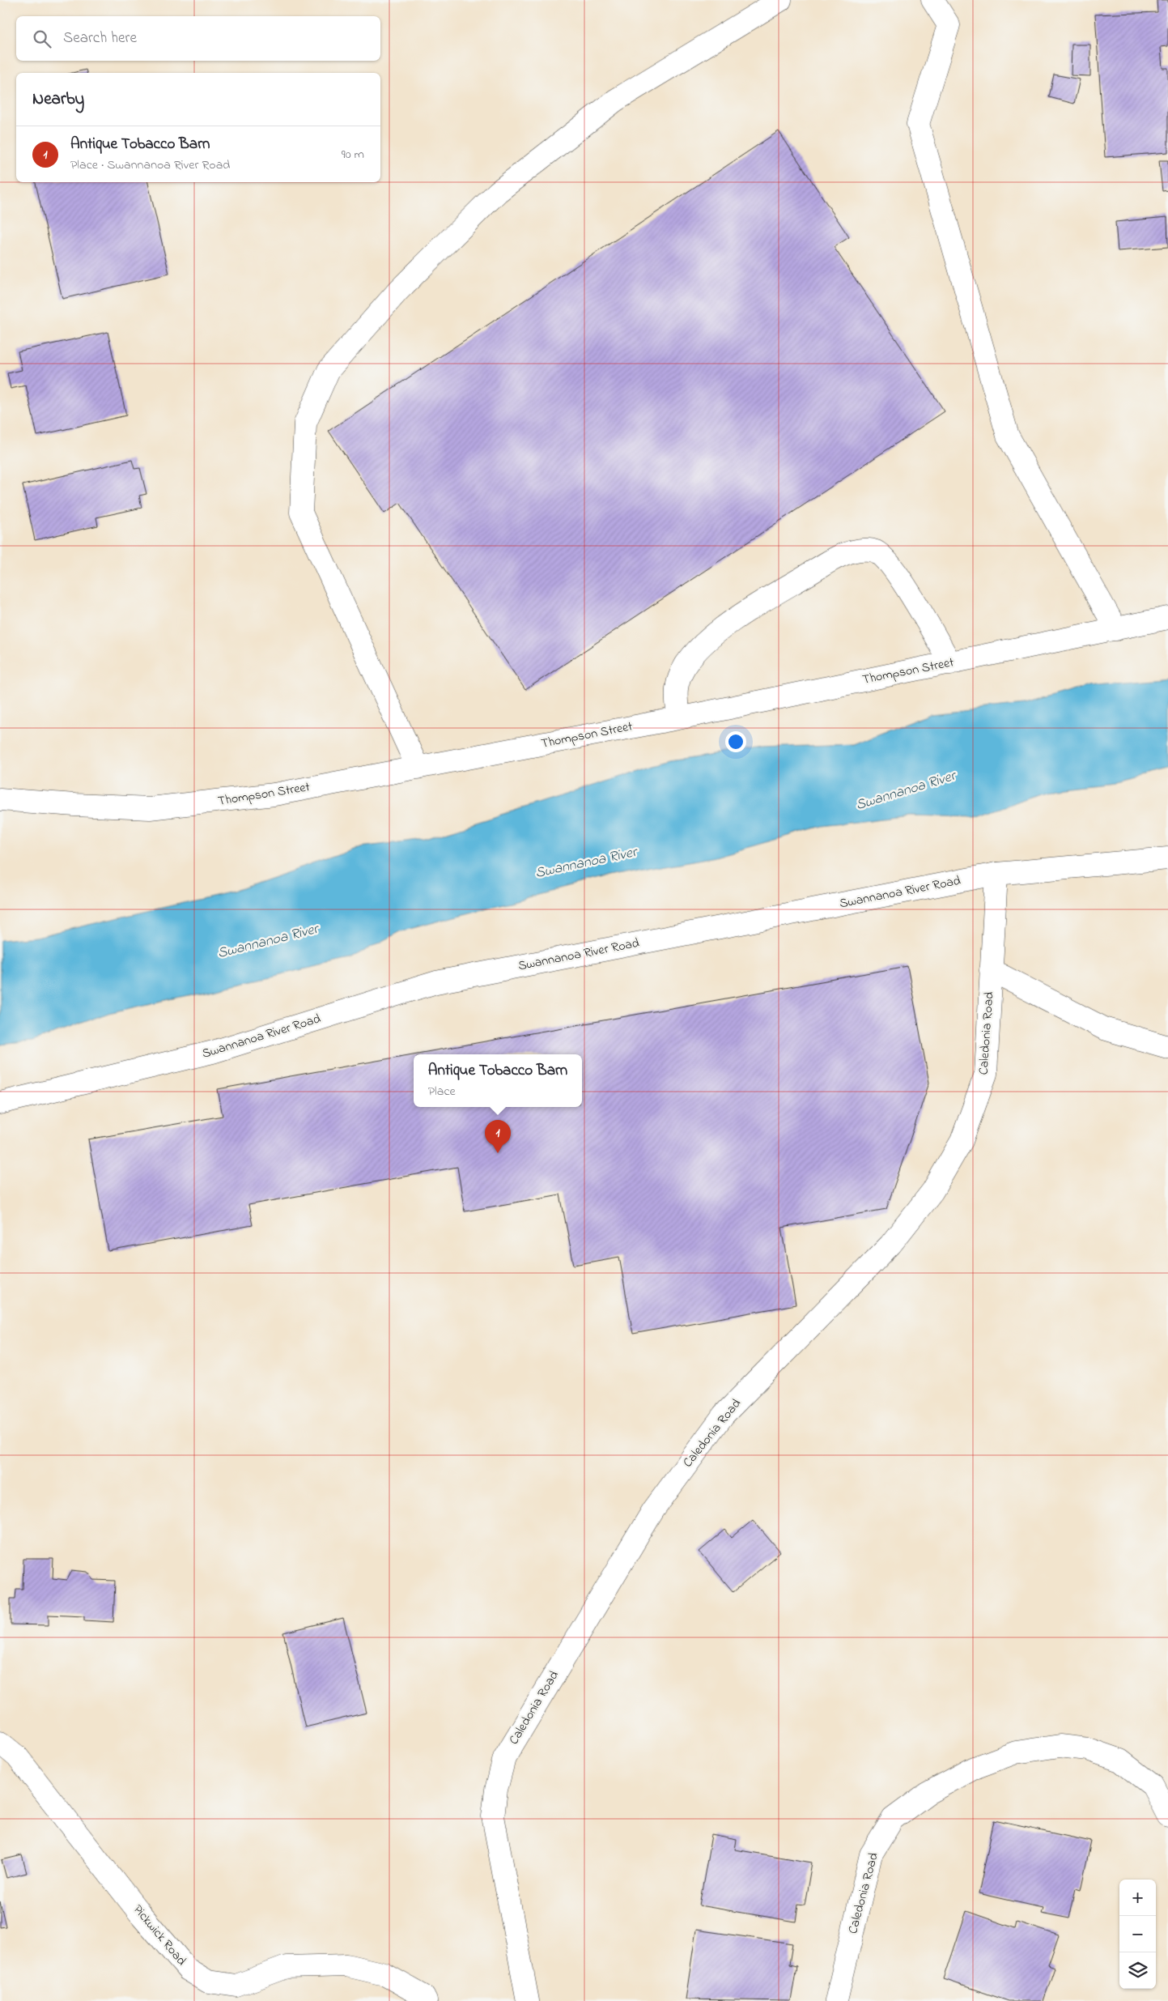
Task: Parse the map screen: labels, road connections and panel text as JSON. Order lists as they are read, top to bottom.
{
  "streets": {
    "street": [
      "Thompson Street",
      "Swannanoa River Road",
      "Caledonia Road",
      "Pickwick Road"
    ]
  },
  "crossings": [
    ["Swannanoa River Road", "Caledonia Road"]
  ],
  "water": ["Swannanoa River"],
  "page": {
    "search": "Search here",
    "heading": "Nearby",
    "list": [
      {
        "mark": "1",
        "name": "Antique Tobacco Barn",
        "note": "Place · Swannanoa River Road",
        "value": "90 m"
      }
    ],
    "popup": ["Antique Tobacco Barn", "Place"],
    "pins": "1",
    "map_buttons": ["+", "−"]
  }
}
